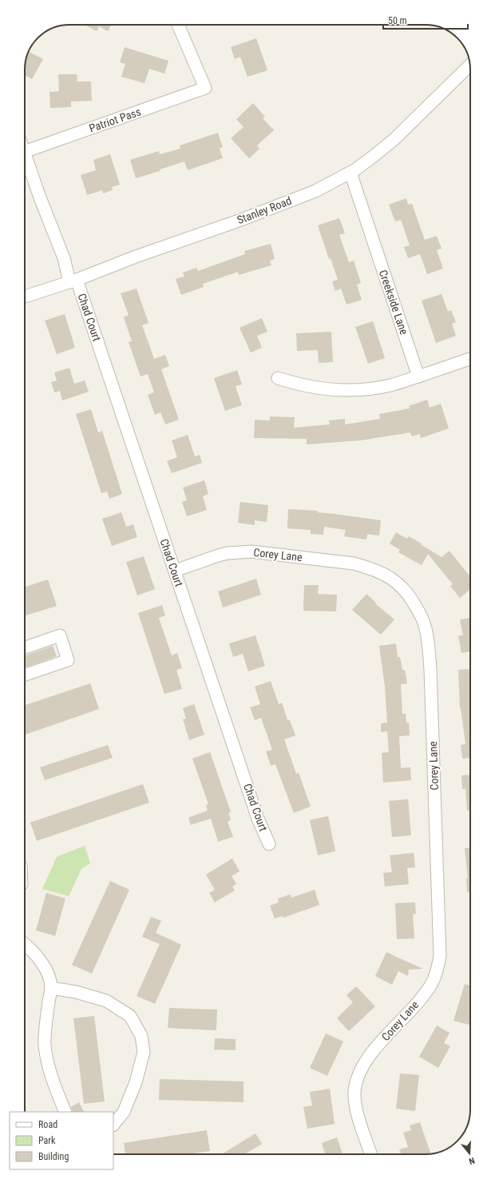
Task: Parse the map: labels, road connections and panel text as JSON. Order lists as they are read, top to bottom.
{
  "streets": {
    "street": [
      "Patriot Pass",
      "Stanley Road",
      "Creekside Lane",
      "Chad Court",
      "Corey Lane"
    ]
  },
  "crossings": [
    ["Stanley Road", "Creekside Lane"],
    ["Stanley Road", "Chad Court"],
    ["Chad Court", "Corey Lane"]
  ],
  "legend": ["Road", "Park", "Building"],
  "scale_bar": "50 m",
  "north": "bottom"
}
